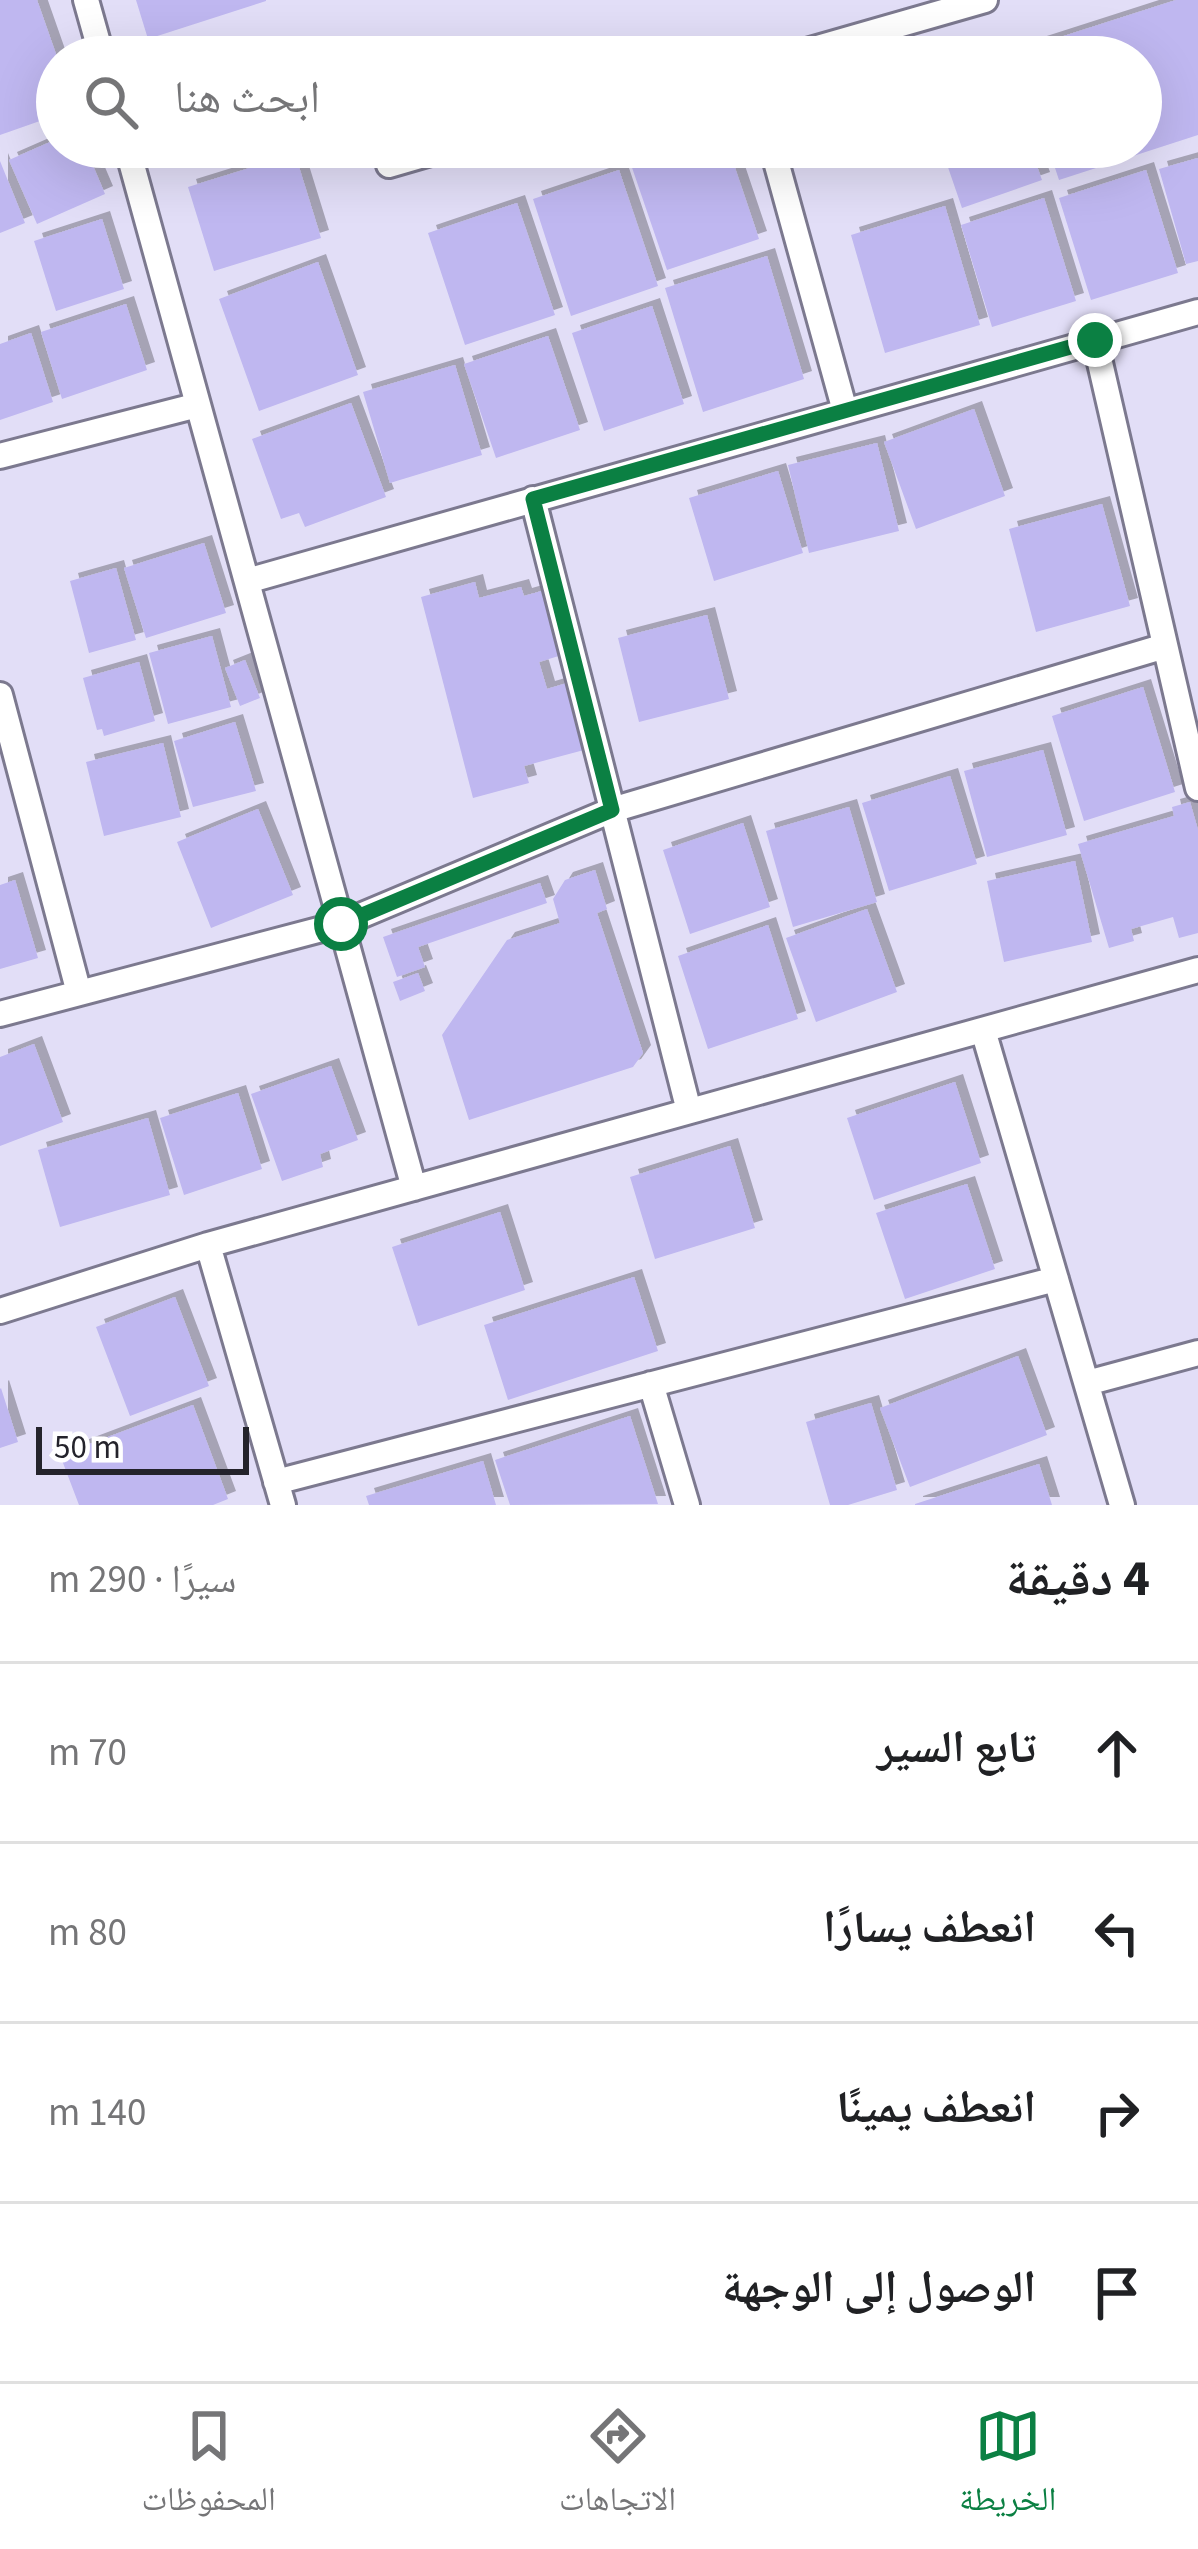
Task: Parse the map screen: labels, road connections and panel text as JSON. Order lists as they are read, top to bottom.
{
  "scale_bar": "50 m",
  "page": {
    "search": "ابحث هنا",
    "scale": "50 m",
    "heading": ["4 دقيقة", "سيرًا · 290 m"],
    "list": [
      ["تابع السير", "70 m"],
      ["انعطف يسارًا", "80 m"],
      ["انعطف يمينًا", "140 m"],
      "الوصول إلى الوجهة"
    ],
    "nav": ["الخريطة", "الاتجاهات", "المحفوظات"]
  }
}
